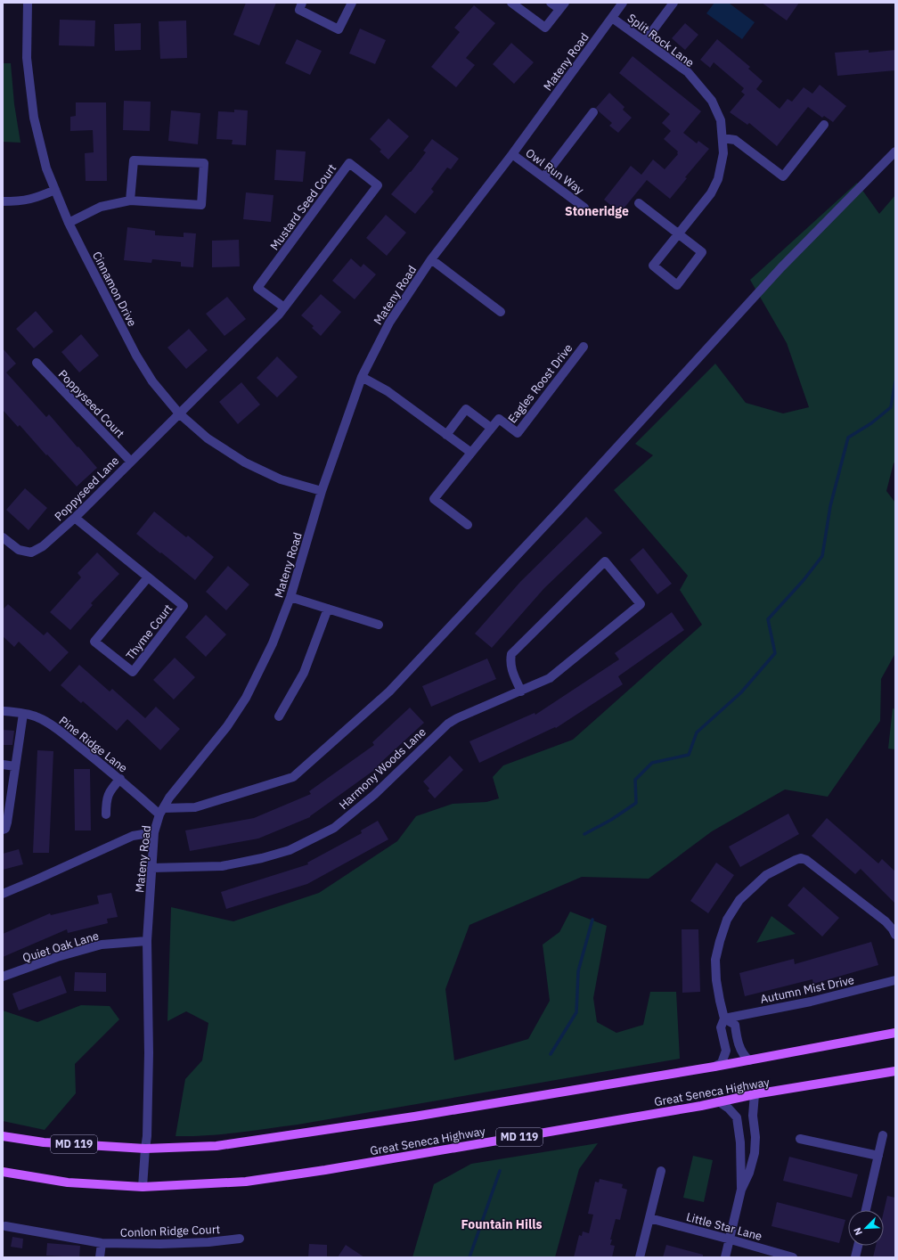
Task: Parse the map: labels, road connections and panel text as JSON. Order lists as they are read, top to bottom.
{
  "streets": {
    "main road": ["Great Seneca Highway", "MD 119"],
    "street": [
      "Split Rock Lane",
      "Mateny Road",
      "Owl Run Way",
      "Mustard Seed Court",
      "Cinnamon Drive",
      "Eagles Roost Drive",
      "Poppyseed Court",
      "Poppyseed Lane",
      "Thyme Court",
      "Pine Ridge Lane",
      "Harmony Woods Lane",
      "Quiet Oak Lane",
      "Autumn Mist Drive",
      "Little Star Lane",
      "Conlon Ridge Court"
    ]
  },
  "crossings": [
    ["Split Rock Lane", "Mateny Road"],
    ["Mateny Road", "Owl Run Way"],
    ["Mateny Road", "Cinnamon Drive"],
    ["Mateny Road", "Pine Ridge Lane"],
    ["Mateny Road", "Harmony Woods Lane"],
    ["Mateny Road", "Quiet Oak Lane"],
    ["Mateny Road", "Great Seneca Highway"],
    ["Mustard Seed Court", "Cinnamon Drive"],
    ["Mustard Seed Court", "Poppyseed Lane"],
    ["Cinnamon Drive", "Poppyseed Lane"],
    ["Poppyseed Court", "Poppyseed Lane"],
    ["Poppyseed Lane", "Thyme Court"]
  ],
  "districts": ["Stoneridge", "Fountain Hills"],
  "north": "bottom left"
}
